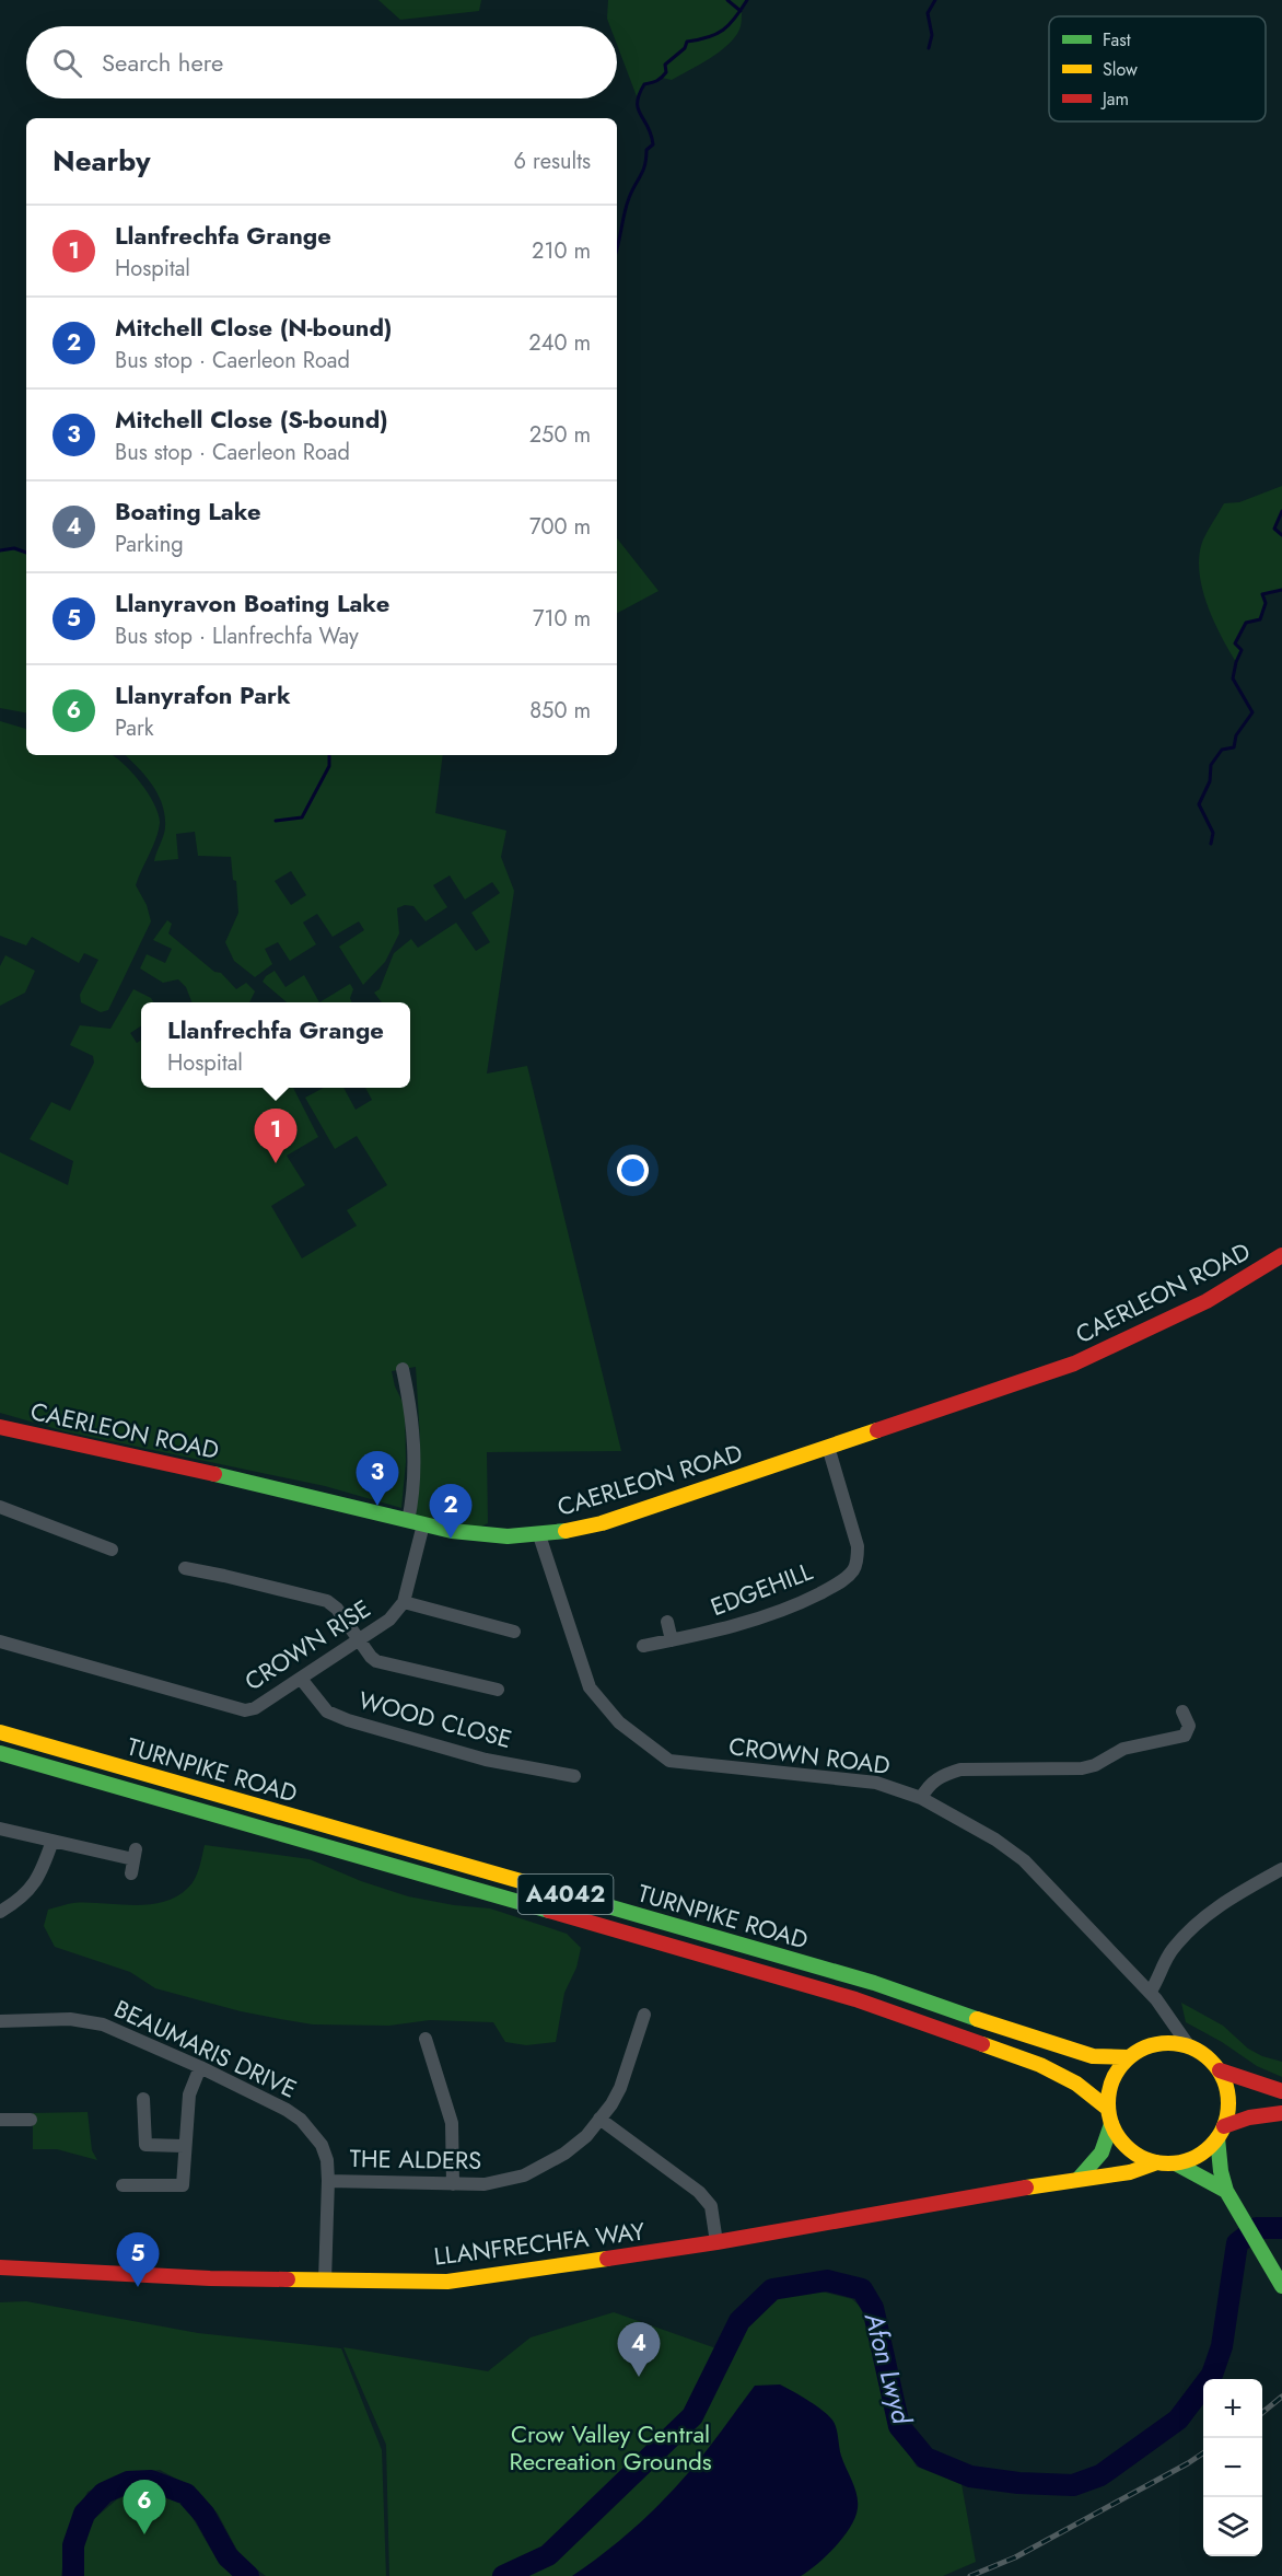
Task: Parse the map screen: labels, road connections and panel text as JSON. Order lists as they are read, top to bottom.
{
  "streets": {
    "main road": [
      "CAERLEON ROAD",
      "TURNPIKE ROAD",
      "A4042",
      "LLANFRECHFA WAY"
    ],
    "street": [
      "EDGEHILL",
      "CROWN RISE",
      "WOOD CLOSE",
      "CROWN ROAD",
      "BEAUMARIS DRIVE",
      "THE ALDERS"
    ]
  },
  "crossings": [
    ["CAERLEON ROAD", "EDGEHILL"],
    ["CAERLEON ROAD", "CROWN RISE"],
    ["CAERLEON ROAD", "CROWN ROAD"],
    ["CROWN RISE", "WOOD CLOSE"],
    ["CROWN ROAD", "TURNPIKE ROAD"],
    ["CROWN ROAD", "LLANFRECHFA WAY"],
    ["TURNPIKE ROAD", "LLANFRECHFA WAY"],
    ["BEAUMARIS DRIVE", "THE ALDERS"],
    ["BEAUMARIS DRIVE", "LLANFRECHFA WAY"]
  ],
  "water": ["Afon Lwyd"],
  "parks": ["Crow Valley Central Recreation Grounds"],
  "legend": ["Fast", "Slow", "Jam"],
  "page": {
    "search": "Search here",
    "heading": ["Nearby", "6 results"],
    "list": [
      {
        "mark": "1",
        "name": "Llanfrechfa Grange",
        "note": "Hospital",
        "value": "210 m"
      },
      {
        "mark": "2",
        "name": "Mitchell Close (N-bound)",
        "note": "Bus stop · Caerleon Road",
        "value": "240 m"
      },
      {
        "mark": "3",
        "name": "Mitchell Close (S-bound)",
        "note": "Bus stop · Caerleon Road",
        "value": "250 m"
      },
      {
        "mark": "4",
        "name": "Boating Lake",
        "note": "Parking",
        "value": "700 m"
      },
      {
        "mark": "5",
        "name": "Llanyravon Boating Lake",
        "note": "Bus stop · Llanfrechfa Way",
        "value": "710 m"
      },
      {
        "mark": "6",
        "name": "Llanyrafon Park",
        "note": "Park",
        "value": "850 m"
      }
    ],
    "popup": ["Llanfrechfa Grange", "Hospital"],
    "pins": [
      "1",
      "3",
      "2",
      "5",
      "4",
      "6"
    ],
    "map_buttons": ["+", "−"]
  }
}
